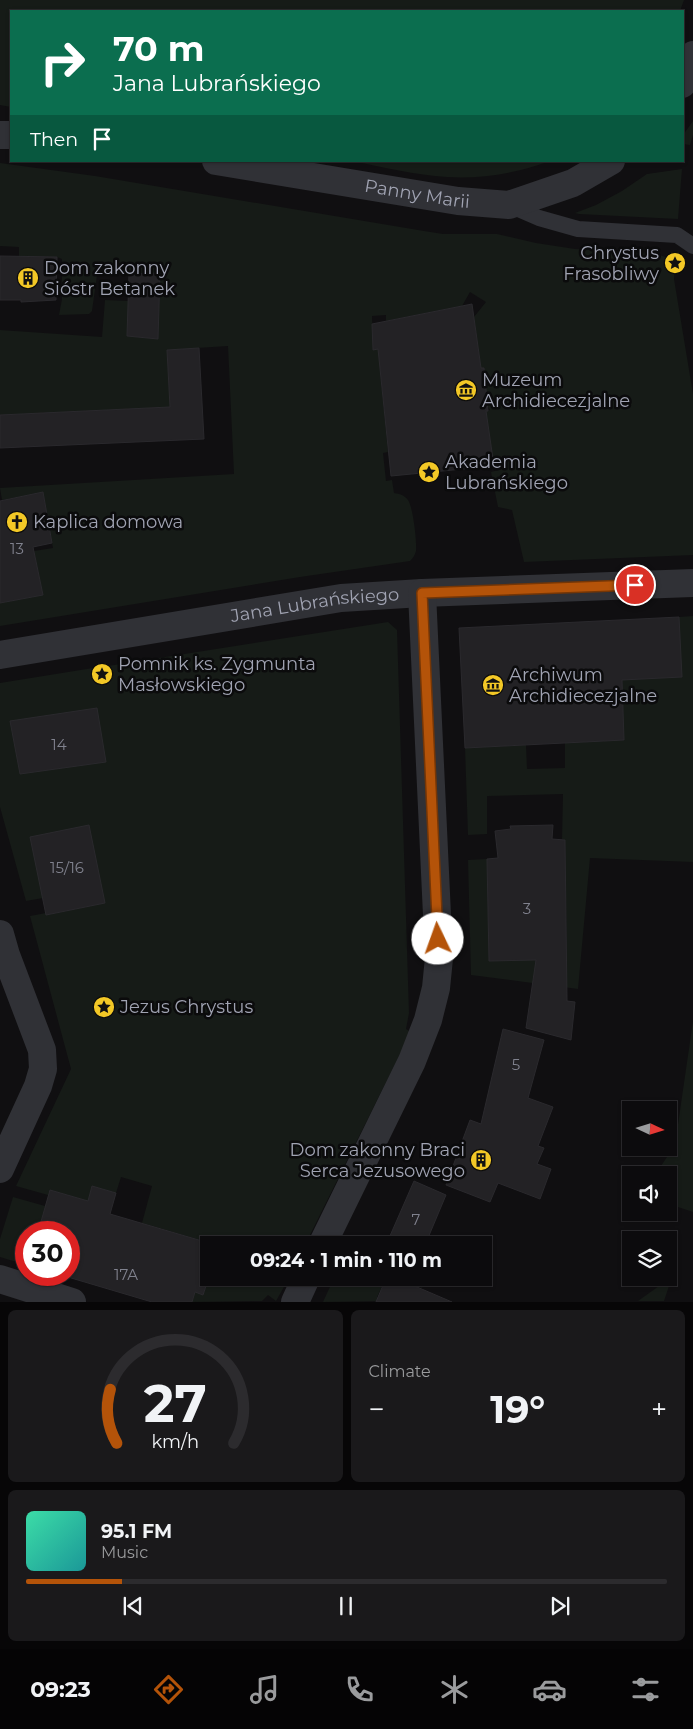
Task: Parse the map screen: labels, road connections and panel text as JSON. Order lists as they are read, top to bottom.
{
  "streets": {
    "street": ["Panny Marii", "Jana Lubrańskiego"]
  },
  "places": {
    "place": [
      "Chrystus Frasobliwy",
      "Akademia Lubrańskiego",
      "Pomnik ks. Zygmunta Masłowskiego",
      "Jezus Chrystus"
    ],
    "building": ["Dom zakonny Sióstr Betanek", "Dom zakonny Braci Serca Jezusowego"],
    "museum": ["Muzeum Archidiecezjalne", "Archiwum Archidiecezjalne"],
    "church": ["Kaplica domowa"]
  },
  "house_numbers": [
    "13",
    "14",
    "15/16",
    "3",
    "5",
    "7",
    "17A"
  ],
  "north": "right",
  "page": {
    "turn": ["70 m", "Jana Lubrańskiego"],
    "then": "Then",
    "limit": "30",
    "trip": "09:24 · 1 min · 110 m",
    "tile": "Climate",
    "heat": ["−", "19°", "+"],
    "song": ["95.1 FM", "Music"],
    "tabs": "09:23",
    "gauge": ["27", "km/h"]
  }
}
